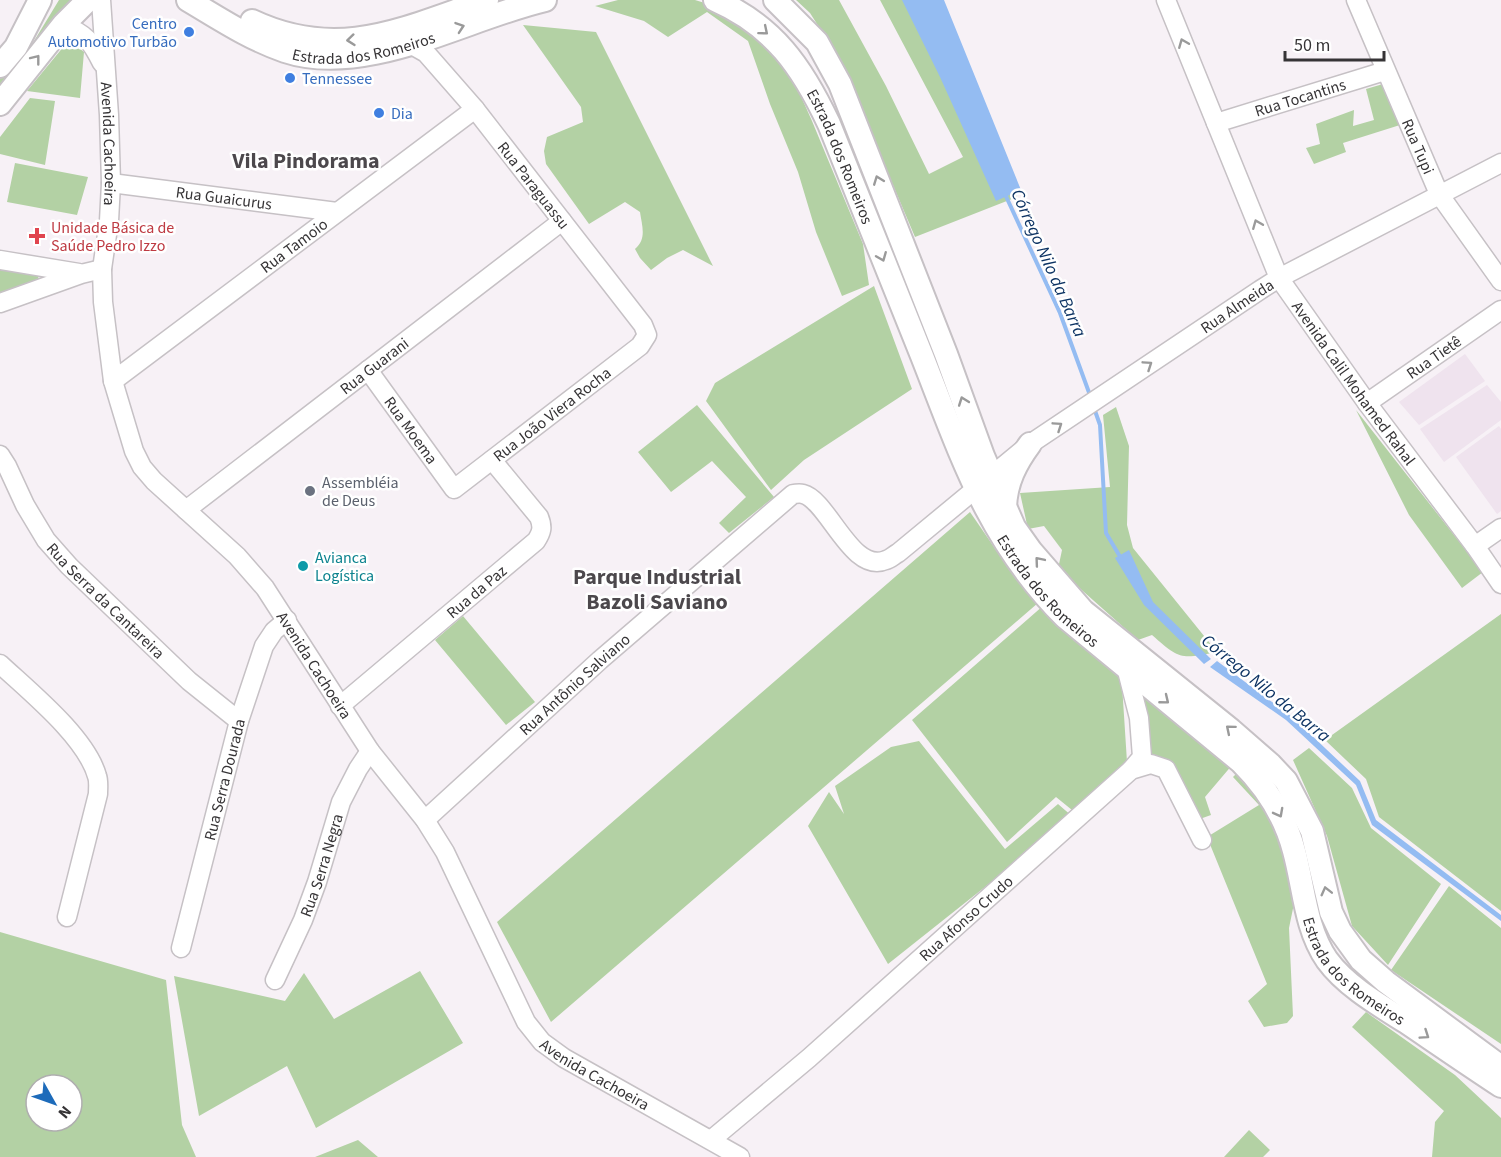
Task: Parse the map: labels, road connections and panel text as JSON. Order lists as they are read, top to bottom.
{
  "streets": {
    "main road": ["Estrada dos Romeiros"],
    "street": [
      "Rua Tocantins",
      "Avenida Cachoeira",
      "Rua Tupi",
      "Rua Paraguassu",
      "Rua Guaicurus",
      "Rua Tamoio",
      "Rua Almeida",
      "Rua Tietê",
      "Rua Guarani",
      "Avenida Calil Mohamed Rahal",
      "Rua João Viera Rocha",
      "Rua Moema",
      "Rua da Paz",
      "Rua Serra da Cantareira",
      "Rua Antônio Salviano",
      "Rua Serra Dourada",
      "Rua Serra Negra",
      "Rua Afonso Crudo"
    ]
  },
  "crossings": [
    ["Estrada dos Romeiros", "Rua Paraguassu"],
    ["Estrada dos Romeiros", "Rua Antônio Salviano"],
    ["Rua Tocantins", "Rua Tupi"],
    ["Rua Tocantins", "Avenida Calil Mohamed Rahal"],
    ["Avenida Cachoeira", "Rua Guaicurus"],
    ["Avenida Cachoeira", "Rua Tamoio"],
    ["Avenida Cachoeira", "Rua Guarani"],
    ["Avenida Cachoeira", "Rua da Paz"],
    ["Avenida Cachoeira", "Rua Antônio Salviano"],
    ["Avenida Cachoeira", "Rua Serra Dourada"],
    ["Avenida Cachoeira", "Rua Serra Negra"],
    ["Avenida Cachoeira", "Rua Afonso Crudo"],
    ["Rua Tupi", "Rua Almeida"],
    ["Rua Paraguassu", "Rua Tamoio"],
    ["Rua Paraguassu", "Rua Guarani"],
    ["Rua Paraguassu", "Rua João Viera Rocha"],
    ["Rua Guaicurus", "Rua Tamoio"],
    ["Rua Almeida", "Avenida Calil Mohamed Rahal"],
    ["Rua Tietê", "Avenida Calil Mohamed Rahal"],
    ["Rua Guarani", "Rua Moema"],
    ["Rua João Viera Rocha", "Rua Moema"],
    ["Rua João Viera Rocha", "Rua da Paz"],
    ["Rua Serra da Cantareira", "Rua Serra Dourada"]
  ],
  "one_way": ["Rua Almeida", "Avenida Calil Mohamed Rahal"],
  "districts": ["Vila Pindorama", "Parque Industrial Bazoli Saviano"],
  "water": ["Córrego Nilo da Barra"],
  "places": {
    "other": [
      "Centro Automotivo Turbão",
      "Tennessee",
      "Dia",
      "Assembléia de Deus",
      "Avianca Logística"
    ],
    "health": ["Unidade Básica de Saúde Pedro Izzo"]
  },
  "scale_bar": "50 m",
  "north": "bottom right"
}
